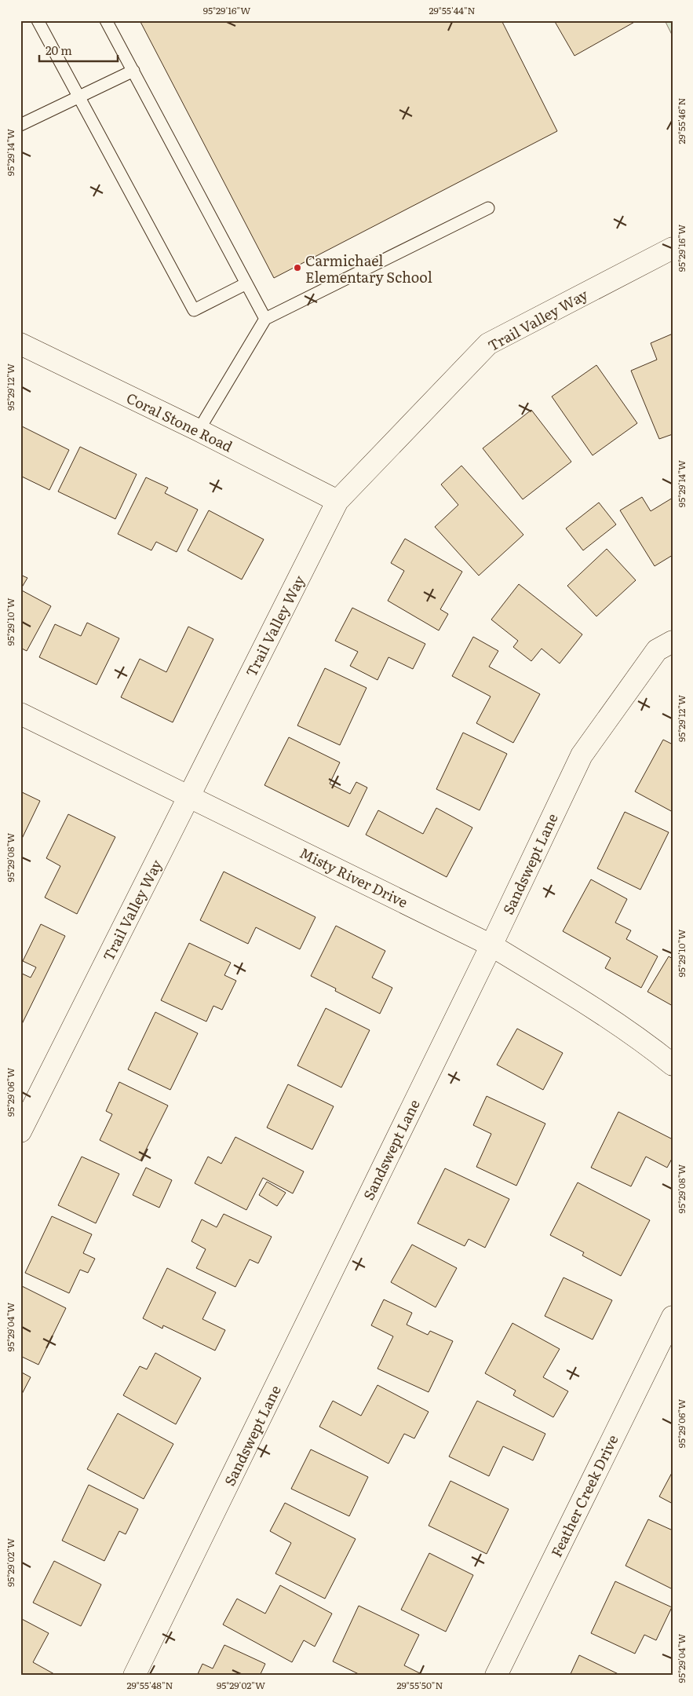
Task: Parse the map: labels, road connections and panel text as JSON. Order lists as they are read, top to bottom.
{
  "streets": {
    "street": [
      "Trail Valley Way",
      "Coral Stone Road",
      "Sandswept Lane",
      "Misty River Drive",
      "Feather Creek Drive"
    ]
  },
  "crossings": [
    ["Trail Valley Way", "Coral Stone Road"],
    ["Trail Valley Way", "Misty River Drive"],
    ["Sandswept Lane", "Misty River Drive"]
  ],
  "places": ["Carmichael Elementary School"],
  "scale_bar": "20 m",
  "coordinates": [
    "95°29'16\"W",
    "29°55'44\"N",
    "29°55'46\"N",
    "95°29'14\"W",
    "95°29'12\"W",
    "95°29'10\"W",
    "95°29'08\"W",
    "95°29'06\"W",
    "95°29'04\"W",
    "95°29'02\"W",
    "29°55'48\"N",
    "29°55'50\"N"
  ]
}
